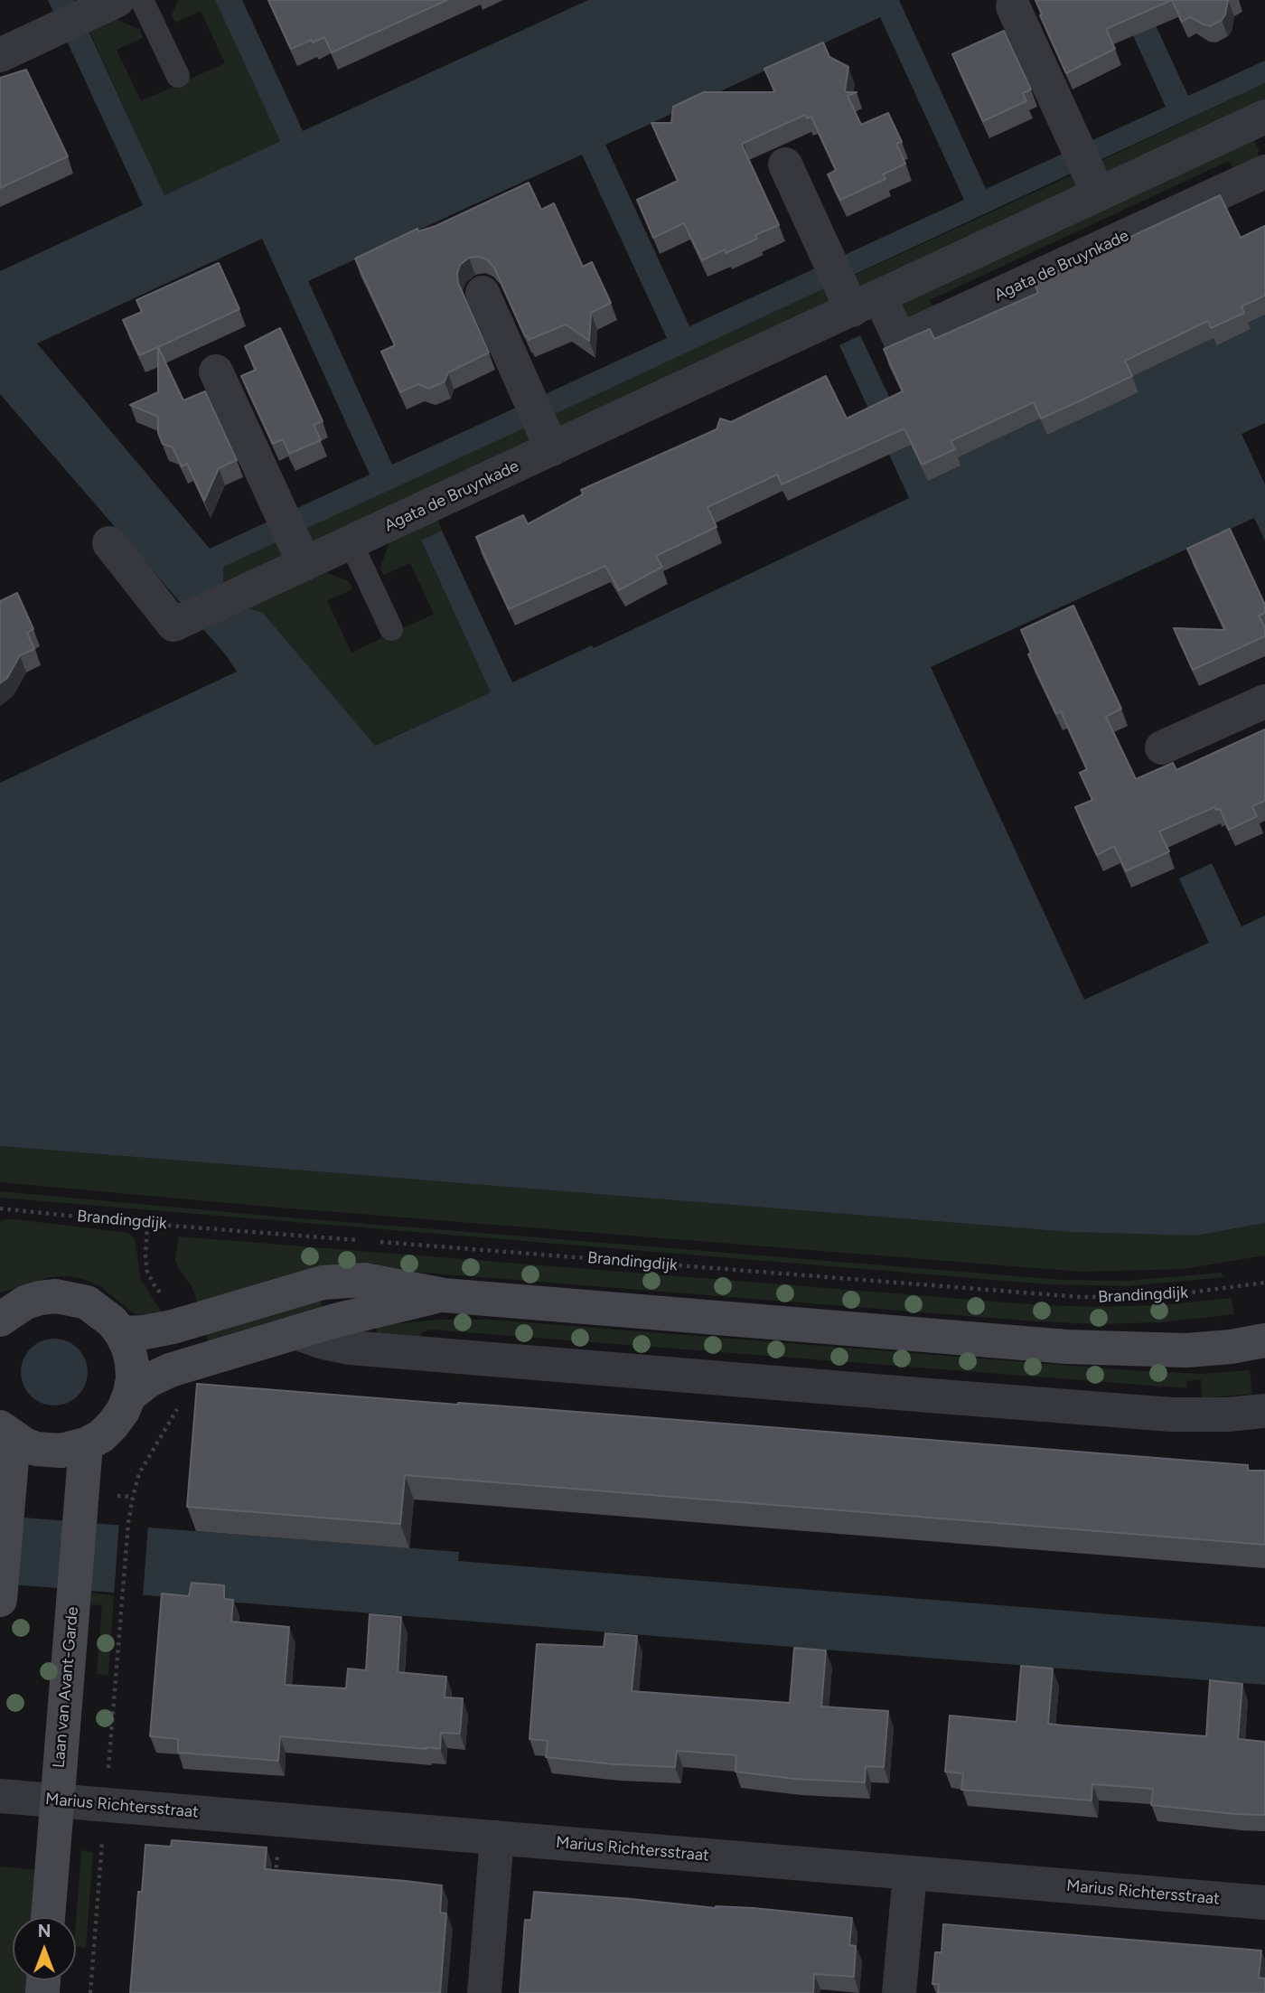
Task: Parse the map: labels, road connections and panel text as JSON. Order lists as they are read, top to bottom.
{
  "streets": {
    "street": ["Agata de Bruynkade", "Laan van Avant-Garde", "Marius Richtersstraat"],
    "path": ["Brandingdijk"]
  },
  "crossings": [
    ["Laan van Avant-Garde", "Marius Richtersstraat"]
  ],
  "north": "top"
}
